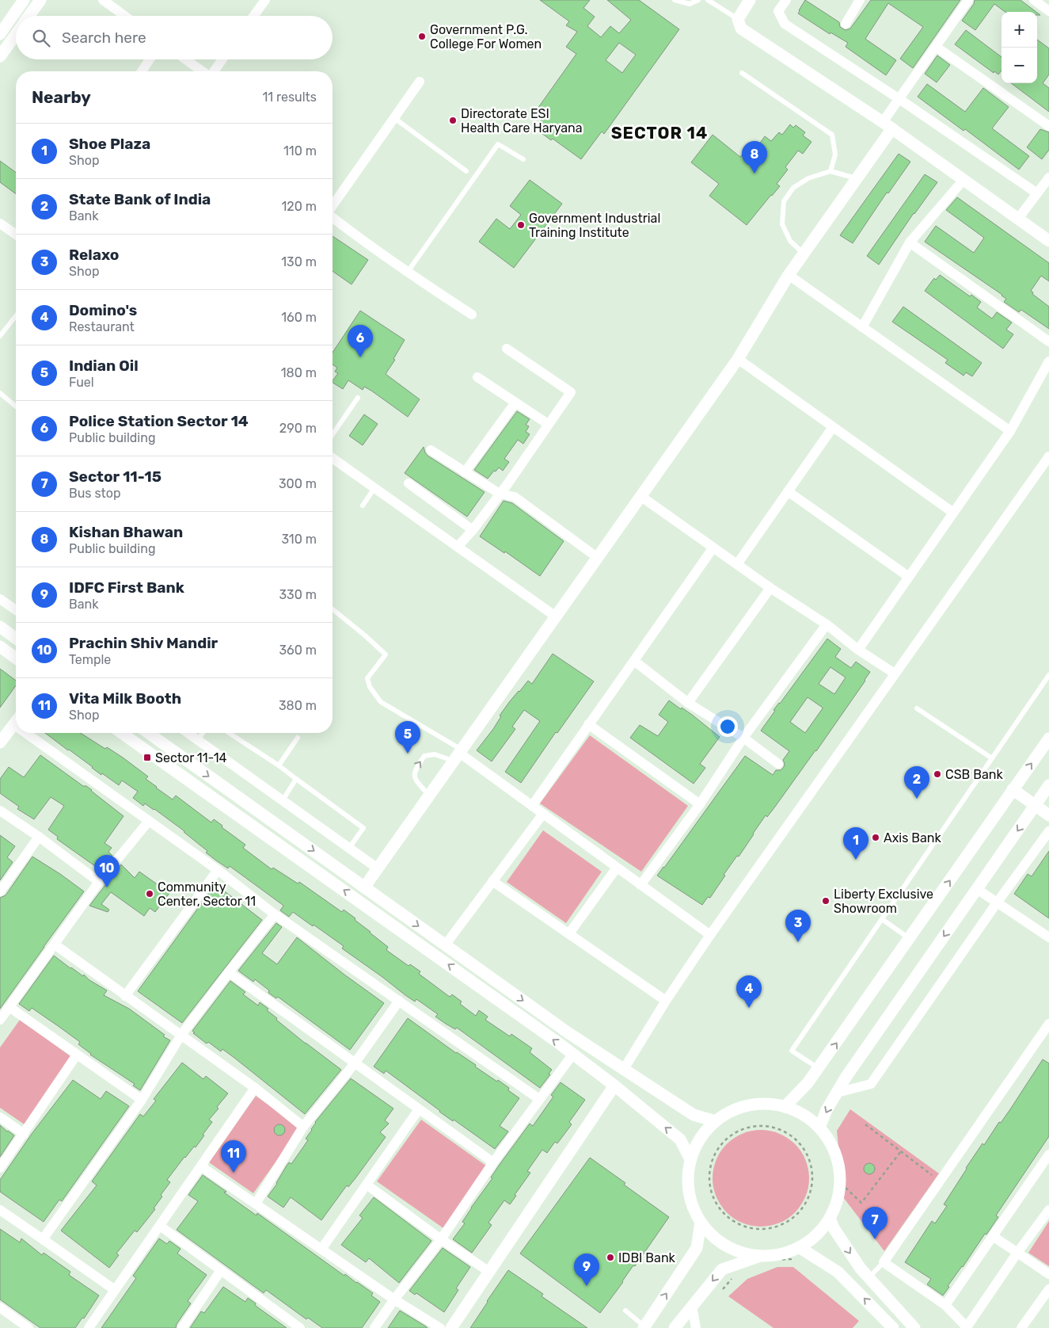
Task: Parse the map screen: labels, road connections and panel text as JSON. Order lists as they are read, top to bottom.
{
  "districts": ["SECTOR 14"],
  "places": {
    "other": [
      "Government P.G. College For Women",
      "Directorate ESI Health Care Haryana",
      "Government Industrial Training Institute",
      "CSB Bank",
      "Axis Bank",
      "Community Center, Sector 11",
      "Liberty Exclusive Showroom",
      "IDBI Bank"
    ],
    "transit": ["Sector 11-14"]
  },
  "page": {
    "map_buttons": ["+", "−"],
    "search": "Search here",
    "heading": ["Nearby", "11 results"],
    "list": [
      {
        "mark": "1",
        "name": "Shoe Plaza",
        "note": "Shop",
        "value": "110 m"
      },
      {
        "mark": "2",
        "name": "State Bank of India",
        "note": "Bank",
        "value": "120 m"
      },
      {
        "mark": "3",
        "name": "Relaxo",
        "note": "Shop",
        "value": "130 m"
      },
      {
        "mark": "4",
        "name": "Domino's",
        "note": "Restaurant",
        "value": "160 m"
      },
      {
        "mark": "5",
        "name": "Indian Oil",
        "note": "Fuel",
        "value": "180 m"
      },
      {
        "mark": "6",
        "name": "Police Station Sector 14",
        "note": "Public building",
        "value": "290 m"
      },
      {
        "mark": "7",
        "name": "Sector 11-15",
        "note": "Bus stop",
        "value": "300 m"
      },
      {
        "mark": "8",
        "name": "Kishan Bhawan",
        "note": "Public building",
        "value": "310 m"
      },
      {
        "mark": "9",
        "name": "IDFC First Bank",
        "note": "Bank",
        "value": "330 m"
      },
      {
        "mark": "10",
        "name": "Prachin Shiv Mandir",
        "note": "Temple",
        "value": "360 m"
      },
      {
        "mark": "11",
        "name": "Vita Milk Booth",
        "note": "Shop",
        "value": "380 m"
      }
    ],
    "pins": [
      "8",
      "6",
      "5",
      "2",
      "1",
      "10",
      "3",
      "4",
      "11",
      "7",
      "9"
    ]
  }
}
